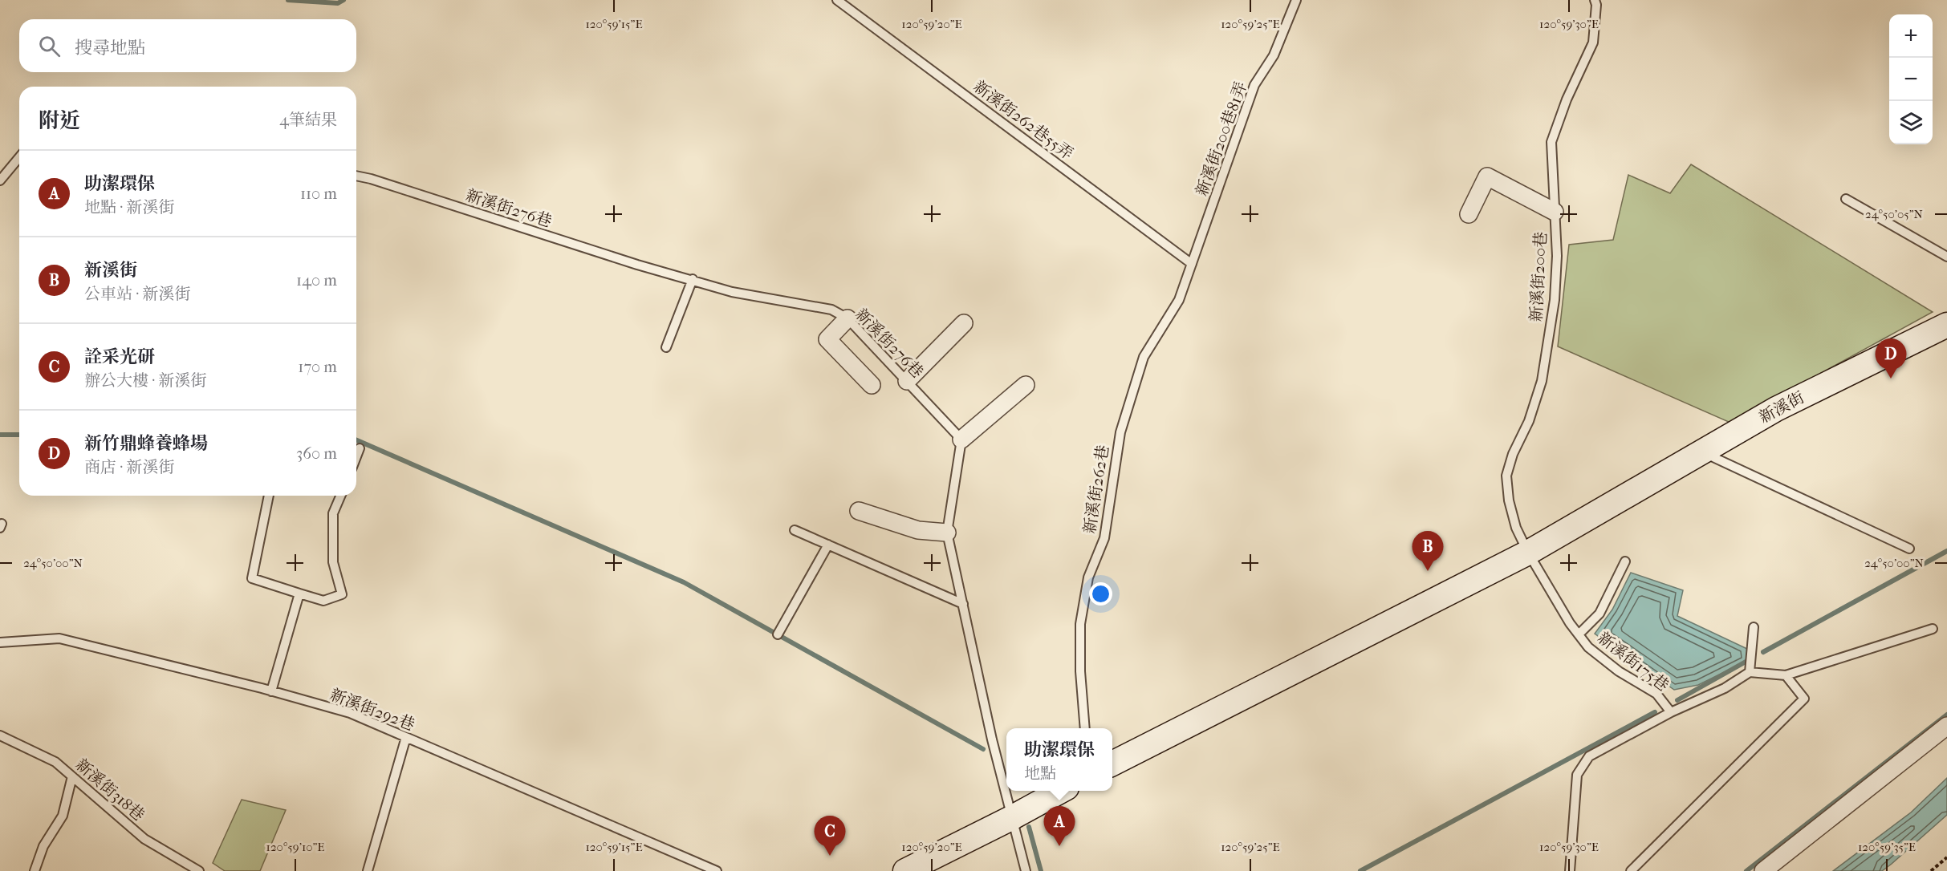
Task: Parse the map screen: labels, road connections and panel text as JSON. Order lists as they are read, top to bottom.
{
  "streets": {
    "street": ["新溪街"],
    "lane": [
      "新溪街262巷55弄",
      "新溪街200巷81弄",
      "新溪街276巷",
      "新溪街200巷",
      "新溪街262巷",
      "新溪街175巷",
      "新溪街292巷",
      "新溪街318巷"
    ]
  },
  "crossings": [
    ["新溪街262巷55弄", "新溪街200巷81弄"],
    ["新溪街262巷55弄", "新溪街262巷"],
    ["新溪街200巷81弄", "新溪街262巷"],
    ["新溪街200巷", "新溪街"],
    ["新溪街200巷", "新溪街175巷"],
    ["新溪街", "新溪街175巷"]
  ],
  "page": {
    "map_buttons": ["+", "−"],
    "search": "搜尋地點",
    "heading": ["附近", "4筆結果"],
    "list": [
      {
        "mark": "A",
        "name": "助潔環保",
        "note": "地點 · 新溪街",
        "value": "110 m"
      },
      {
        "mark": "B",
        "name": "新溪街",
        "note": "公車站 · 新溪街",
        "value": "140 m"
      },
      {
        "mark": "C",
        "name": "詮采光研",
        "note": "辦公大樓 · 新溪街",
        "value": "170 m"
      },
      {
        "mark": "D",
        "name": "新竹鼎蜂養蜂場",
        "note": "商店 · 新溪街",
        "value": "360 m"
      }
    ],
    "pins": [
      "D",
      "B",
      "A",
      "C"
    ],
    "popup": ["助潔環保", "地點"]
  },
  "coordinates": [
    "120°59'15\"E",
    "120°59'20\"E",
    "120°59'25\"E",
    "120°59'30\"E",
    "24°50'05\"N",
    "24°50'00\"N",
    "120°59'10\"E",
    "120°59'35\"E"
  ]
}
